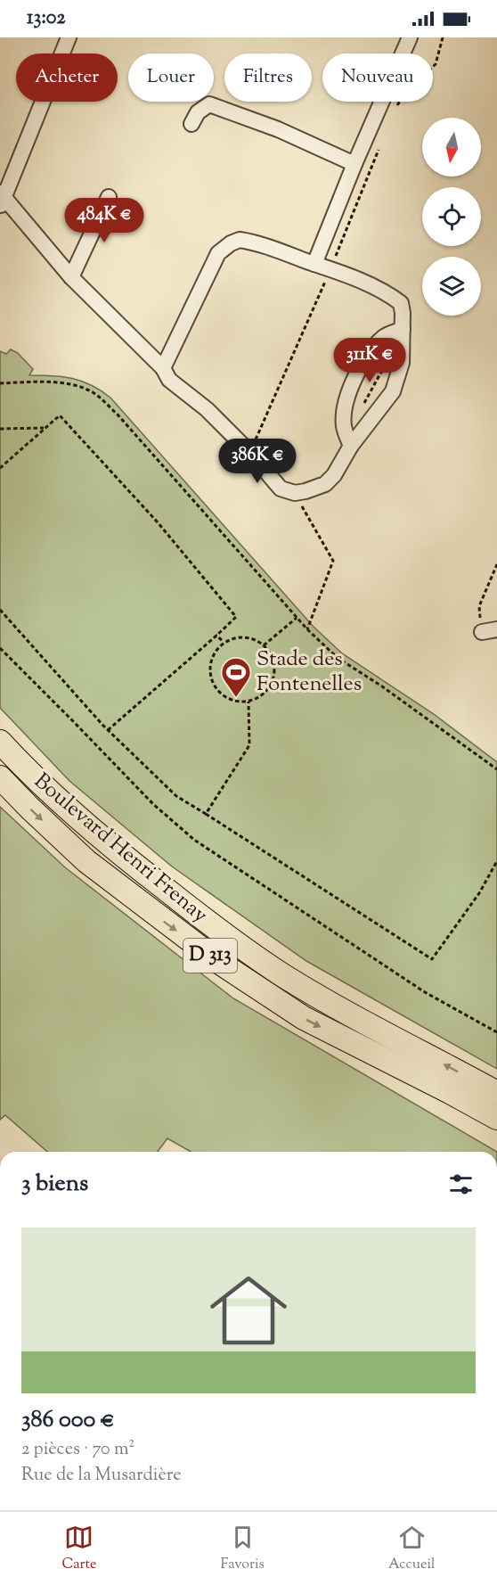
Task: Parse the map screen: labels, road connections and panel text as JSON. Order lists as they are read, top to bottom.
{
  "streets": {
    "highway": ["Boulevard Henri Frenay", "D 313"]
  },
  "places": {
    "sports": ["Stade des Fontenelles"]
  },
  "north": "bottom",
  "page": {
    "status": "13:02",
    "chip": [
      "Acheter",
      "Louer",
      "Filtres",
      "Nouveau"
    ],
    "price": ["484K €", "311K €", "386K €"],
    "heading": "3 biens",
    "list": [
      {
        "name": "386 000 €",
        "note": "2 pièces · 70 m² · Rue de la Musardière"
      }
    ],
    "tabs": ["Carte", "Favoris", "Accueil"]
  }
}
